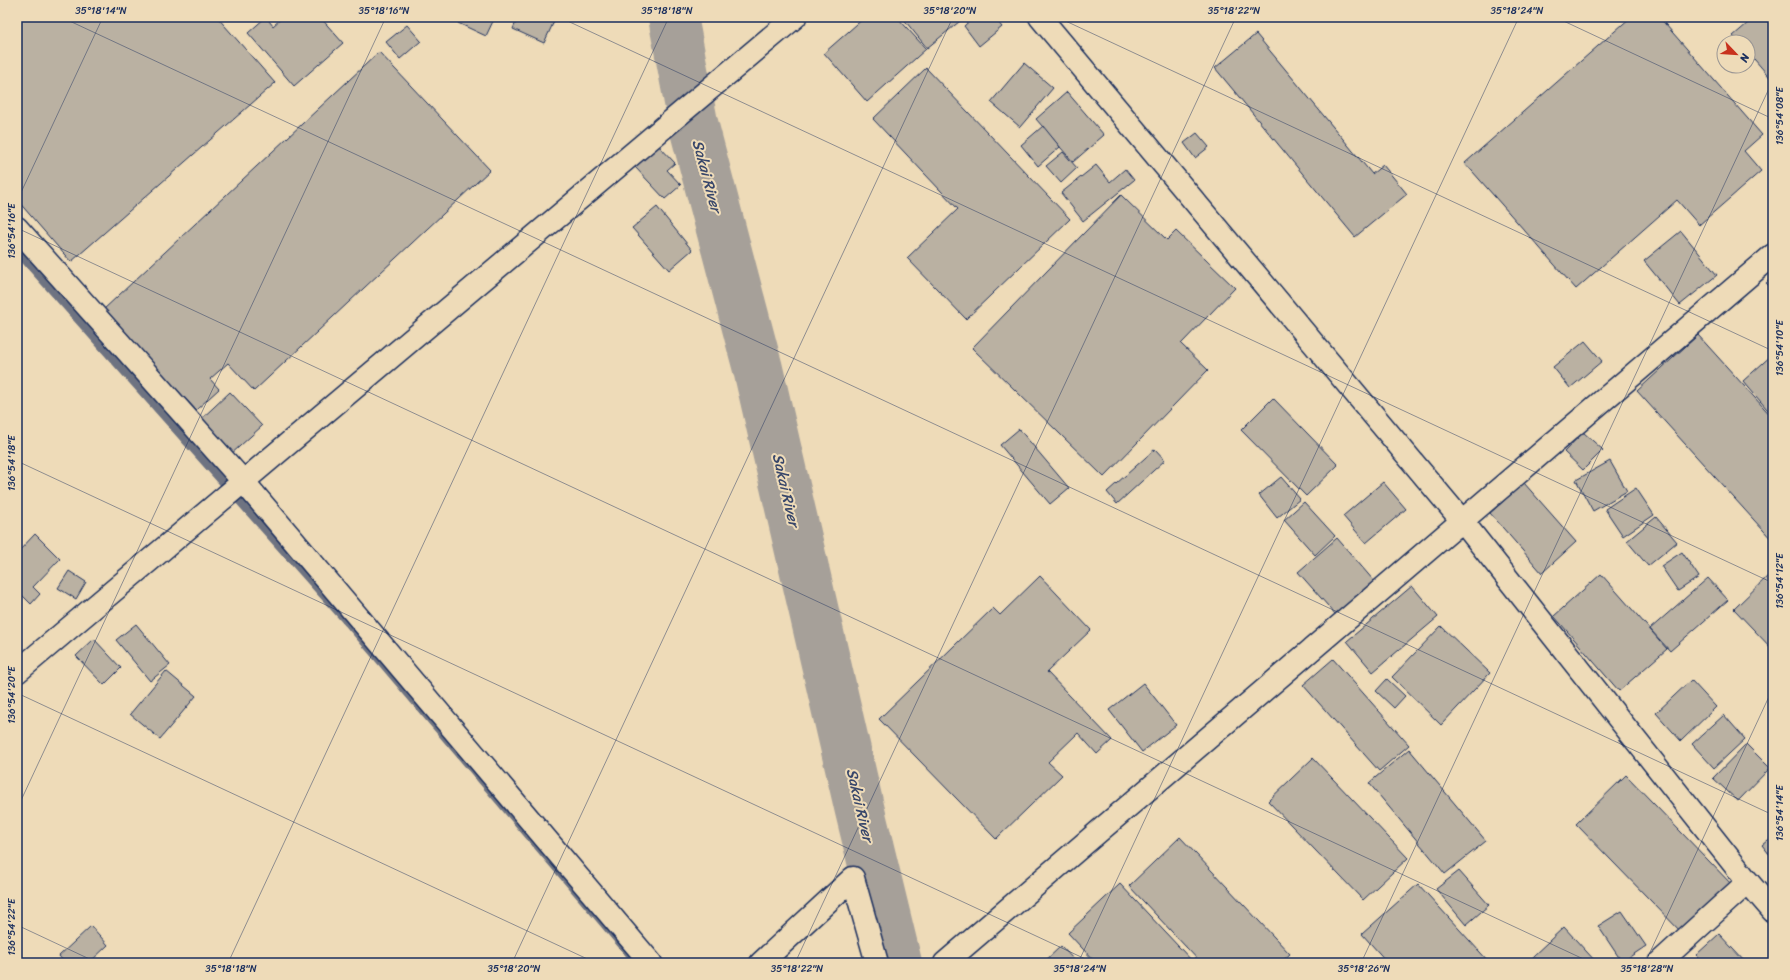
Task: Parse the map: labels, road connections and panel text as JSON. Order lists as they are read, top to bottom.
{
  "water": ["Sakai River"],
  "north": "bottom right",
  "coordinates": [
    "35°18'14\"N",
    "35°18'16\"N",
    "35°18'18\"N",
    "35°18'20\"N",
    "35°18'22\"N",
    "35°18'24\"N",
    "136°54'08\"E",
    "136°54'16\"E",
    "136°54'10\"E",
    "136°54'18\"E",
    "136°54'12\"E",
    "136°54'20\"E",
    "136°54'14\"E",
    "136°54'22\"E",
    "35°18'26\"N",
    "35°18'28\"N"
  ]
}
